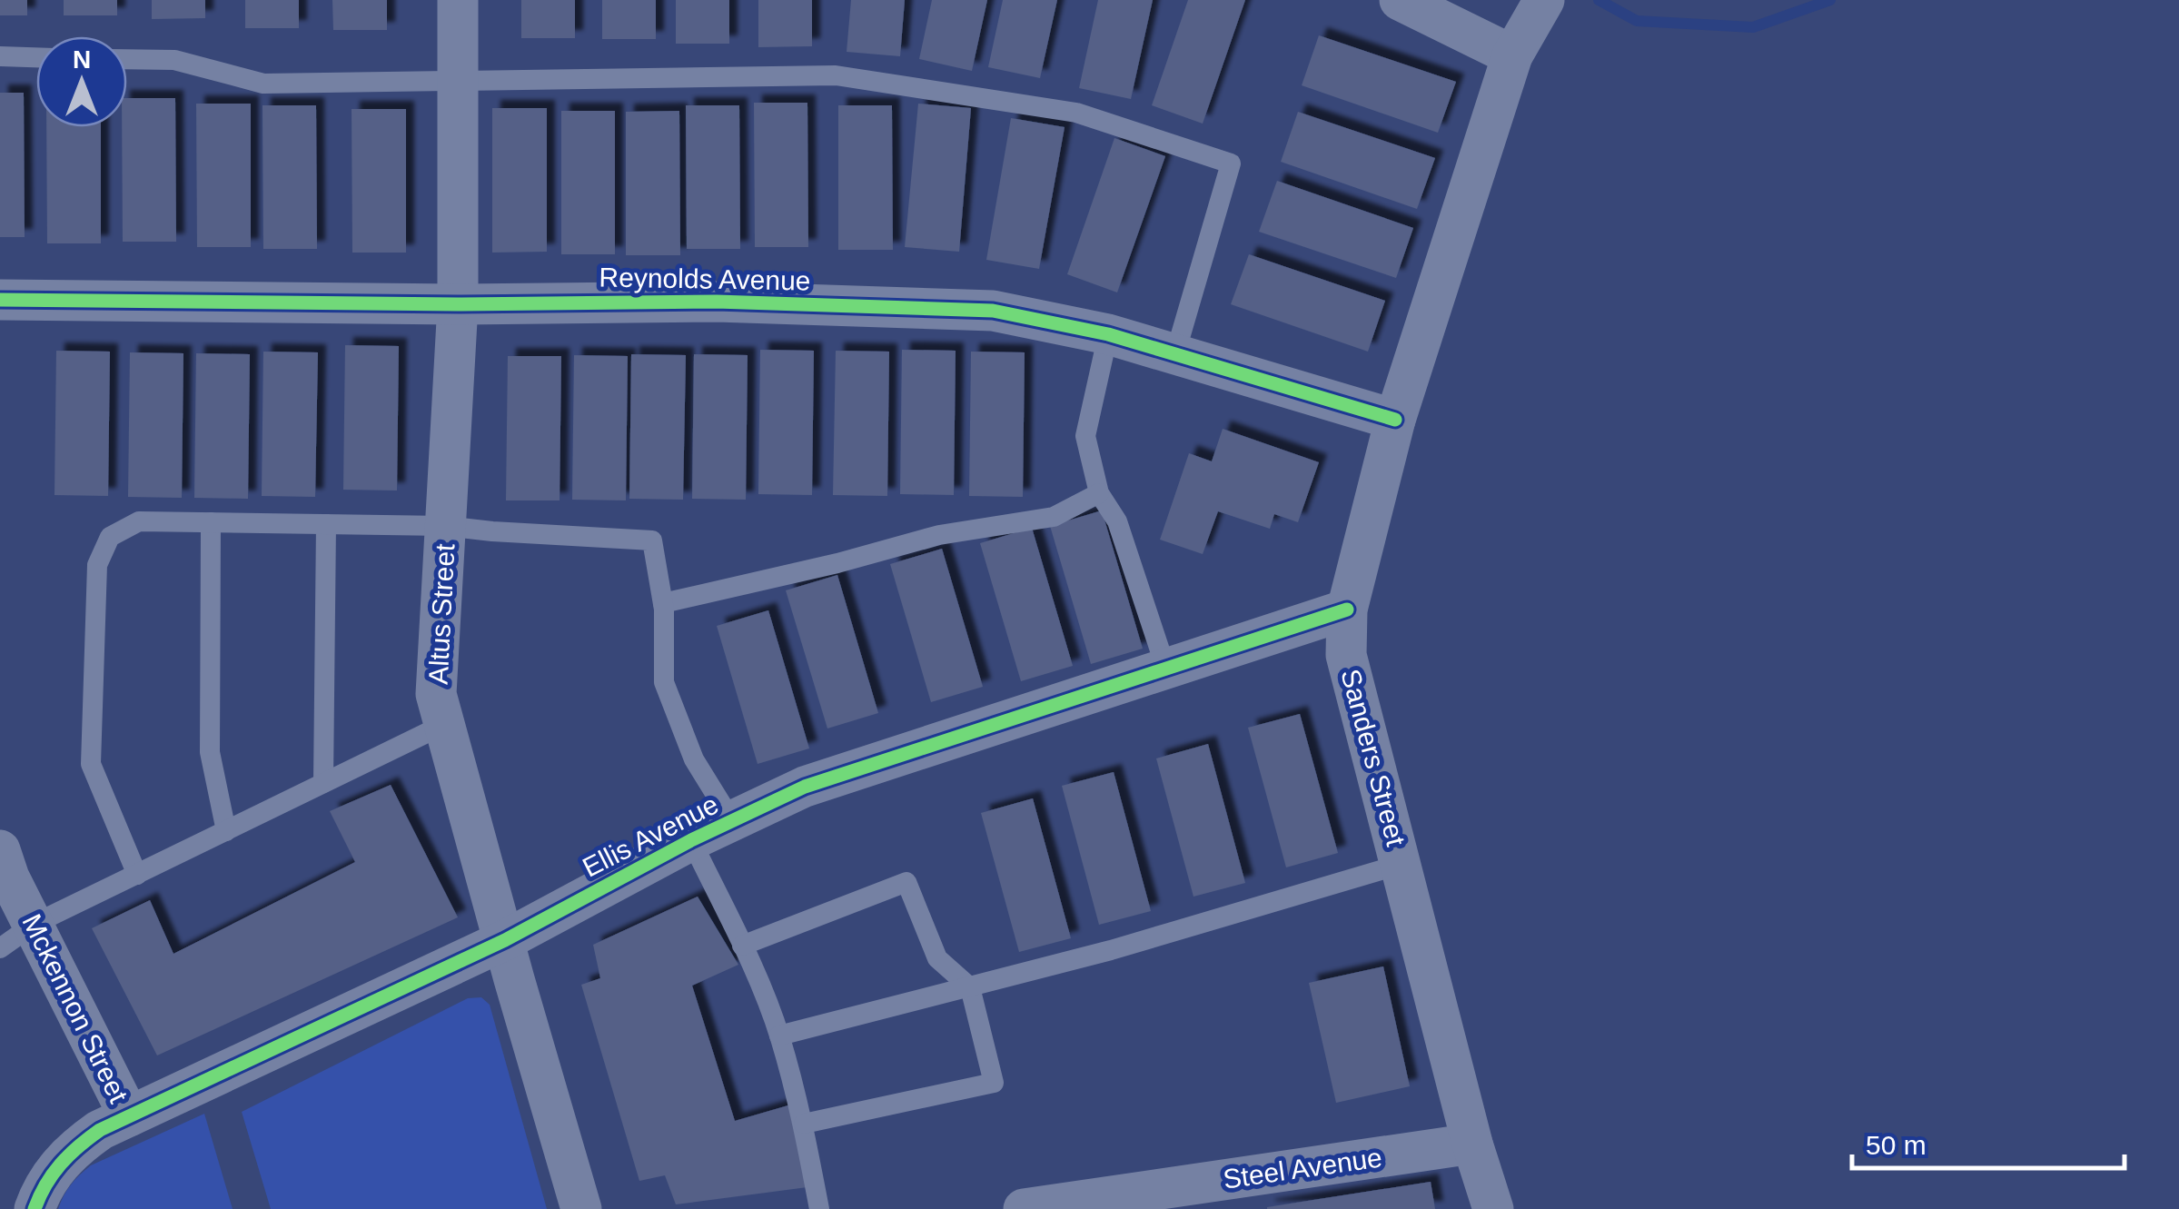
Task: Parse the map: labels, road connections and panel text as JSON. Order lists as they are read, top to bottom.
{
  "streets": {
    "street": [
      "Reynolds Avenue",
      "Altus Street",
      "Sanders Street",
      "Ellis Avenue",
      "Mckennon Street",
      "Steel Avenue"
    ]
  },
  "crossings": [
    ["Reynolds Avenue", "Altus Street"],
    ["Reynolds Avenue", "Sanders Street"],
    ["Altus Street", "Ellis Avenue"],
    ["Sanders Street", "Ellis Avenue"],
    ["Sanders Street", "Steel Avenue"],
    ["Ellis Avenue", "Mckennon Street"]
  ],
  "scale_bar": "50 m",
  "north": "top"
}
